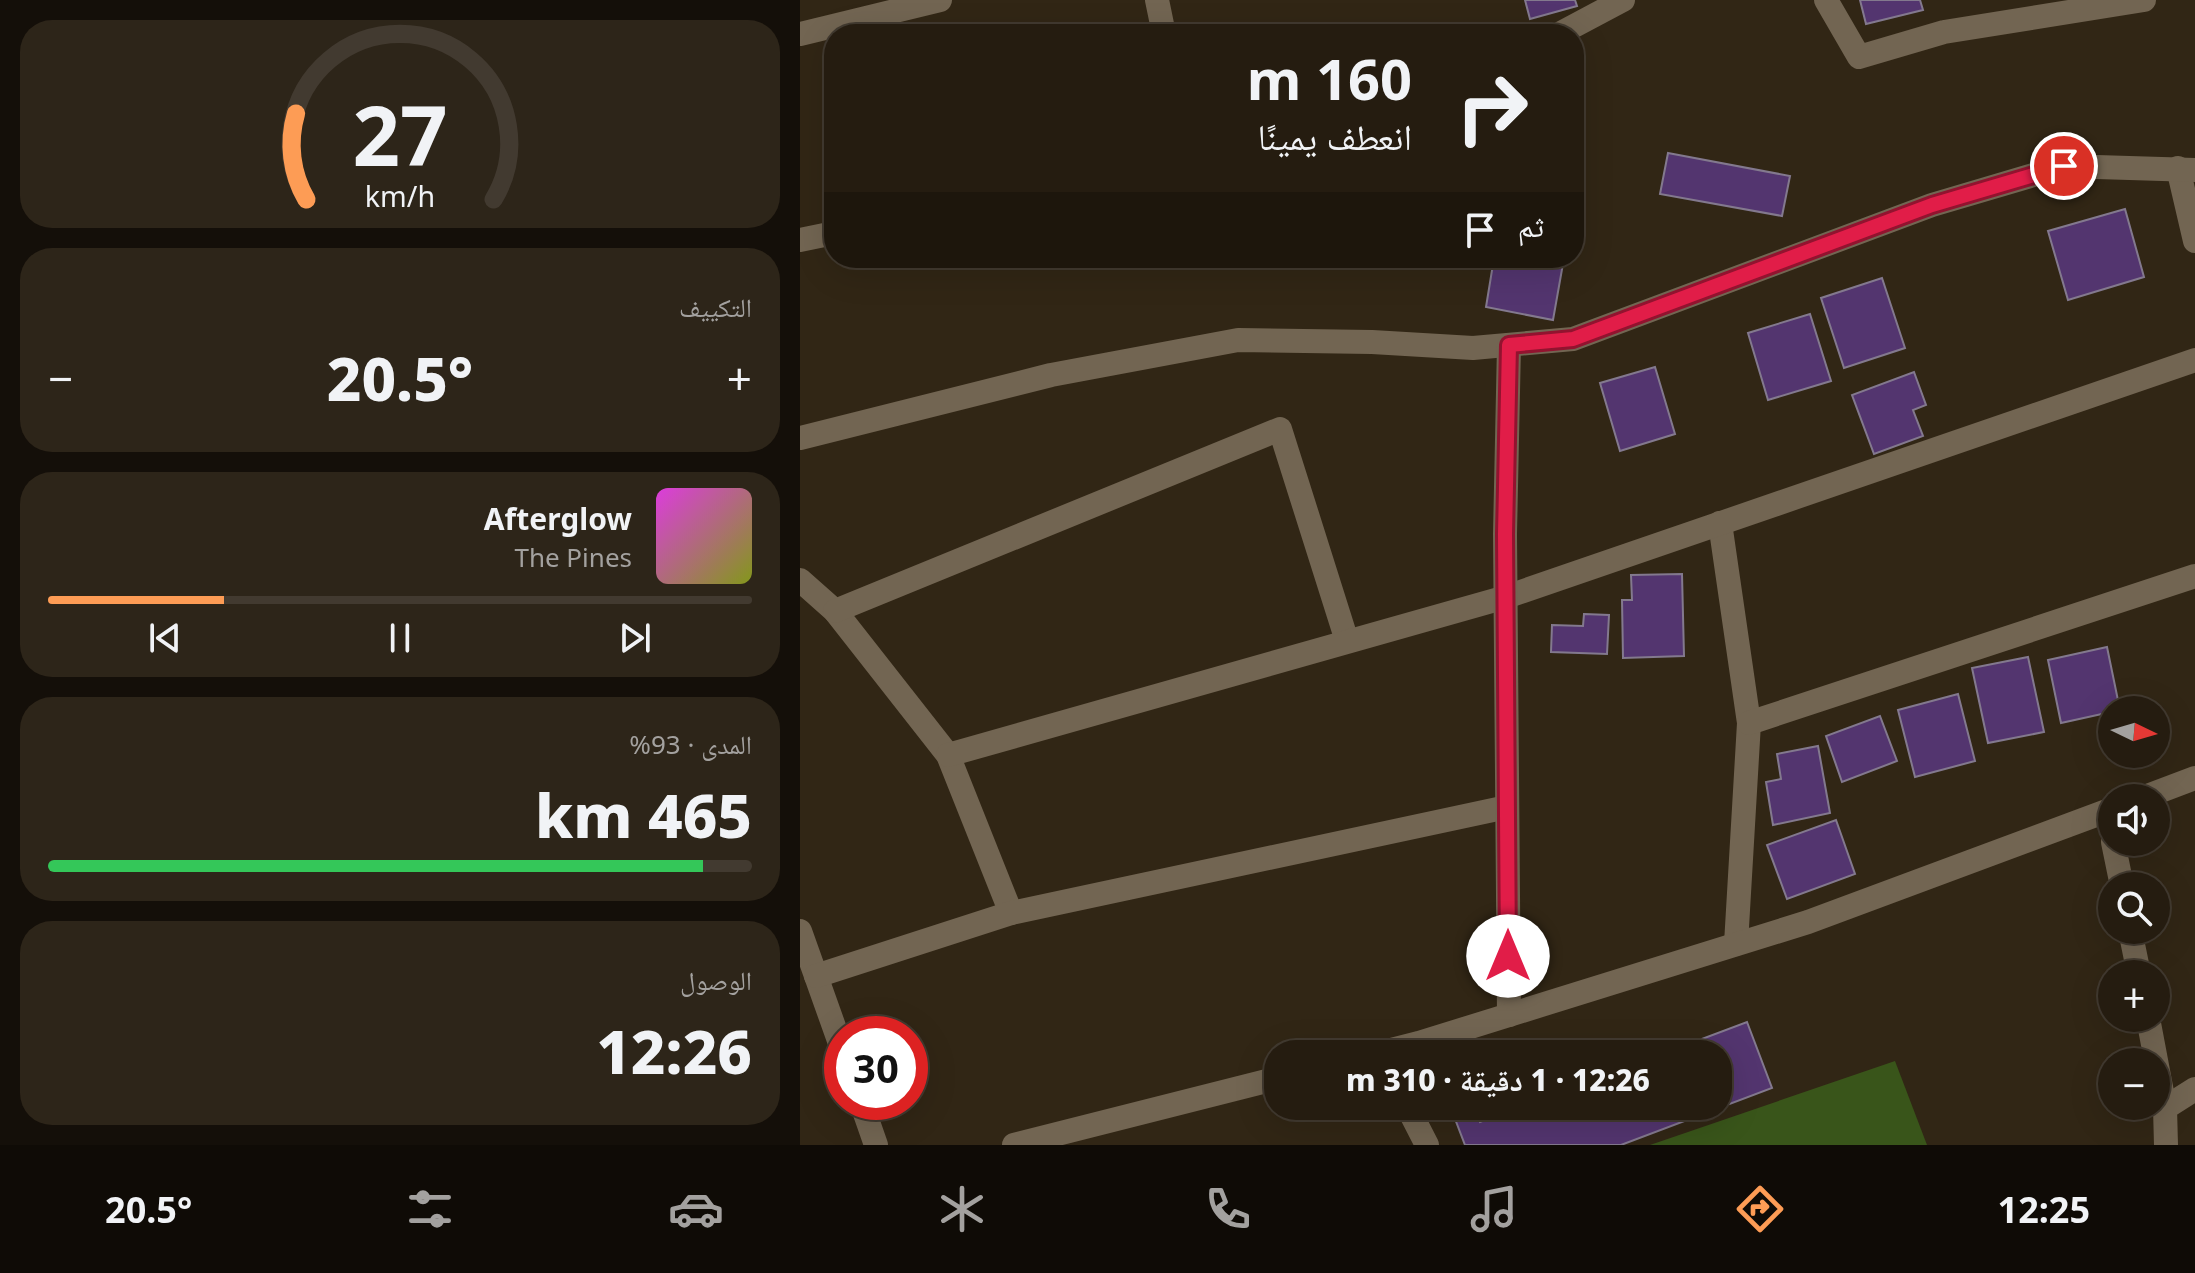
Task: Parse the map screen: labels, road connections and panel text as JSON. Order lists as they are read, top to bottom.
{
  "north": "right",
  "page": {
    "turn": ["160 m", "انعطف يمينًا"],
    "then": "ثم",
    "tile": [
      "التكييف",
      ["المدى · 93%", "465 km"],
      ["الوصول", "12:26"]
    ],
    "heat": ["−", "20.5°", "+"],
    "song": ["Afterglow", "The Pines"],
    "map_buttons": ["+", "−"],
    "limit": "30",
    "trip": "12:26 · 1 دقيقة · 310 m",
    "tabs": ["12:25", "20.5°"],
    "gauge": ["27", "km/h"]
  }
}
